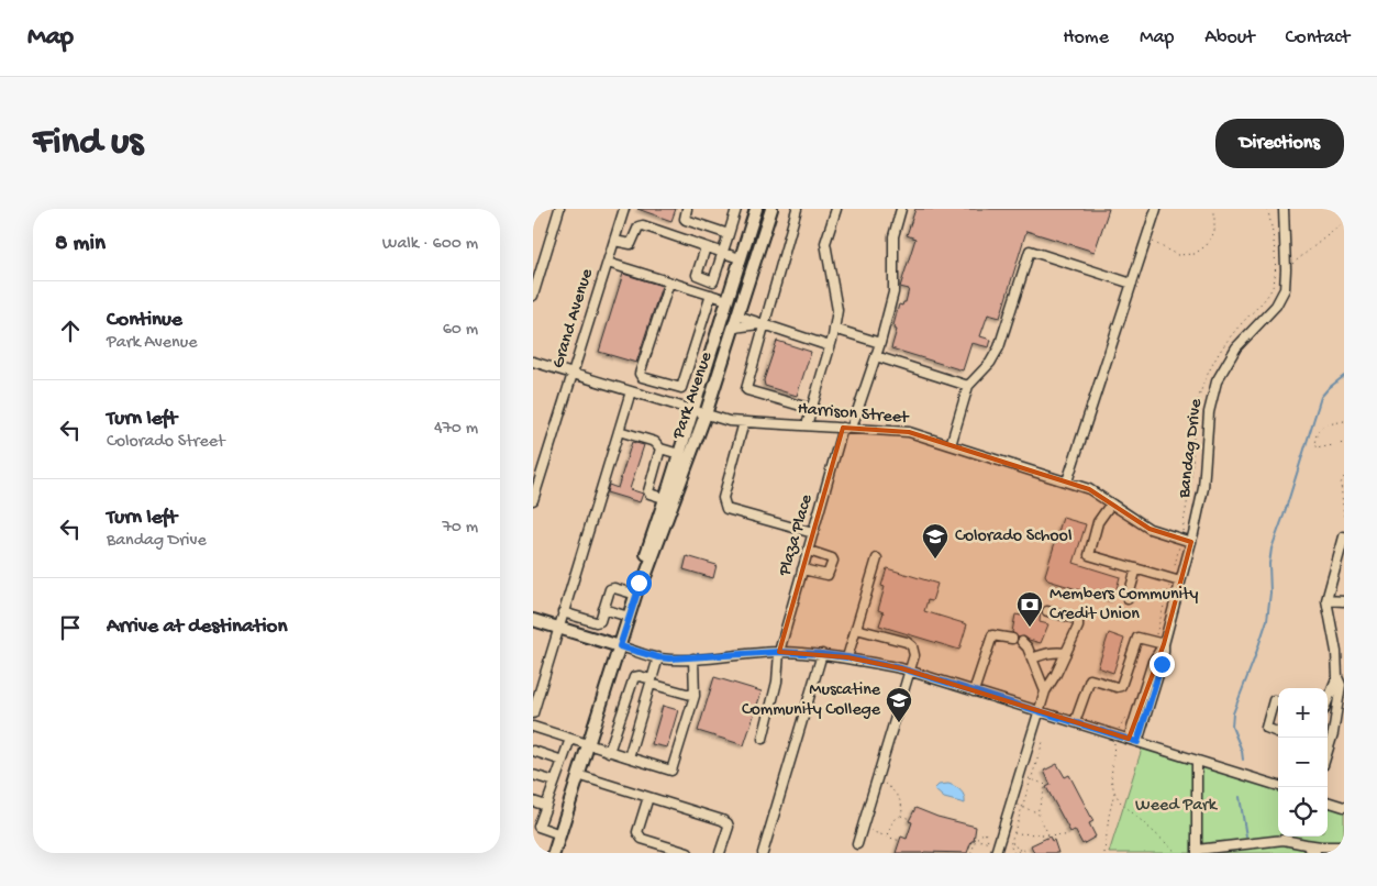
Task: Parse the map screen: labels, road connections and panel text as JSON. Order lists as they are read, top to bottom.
{
  "streets": {
    "main road": ["Park Avenue"],
    "street": [
      "Grand Avenue",
      "Harrison Street",
      "Bandag Drive",
      "Plaza Place"
    ]
  },
  "crossings": [
    ["Grand Avenue", "Harrison Street"],
    ["Park Avenue", "Harrison Street"],
    ["Harrison Street", "Bandag Drive"],
    ["Harrison Street", "Plaza Place"]
  ],
  "parks": ["Weed Park"],
  "places": {
    "school or university": ["Colorado School", "Muscatine Community College"],
    "bank": ["Members Community Credit Union"]
  },
  "page": {
    "header": "Map",
    "nav": [
      "Home",
      "Map",
      "About",
      "Contact"
    ],
    "buttons": "Directions",
    "title": "Find us",
    "heading": ["8 min", "Walk · 600 m"],
    "list": [
      ["Continue", "Park Avenue", "60 m"],
      ["Turn left", "Colorado Street", "470 m"],
      ["Turn left", "Bandag Drive", "70 m"],
      "Arrive at destination"
    ],
    "map_buttons": ["+", "−"]
  }
}
